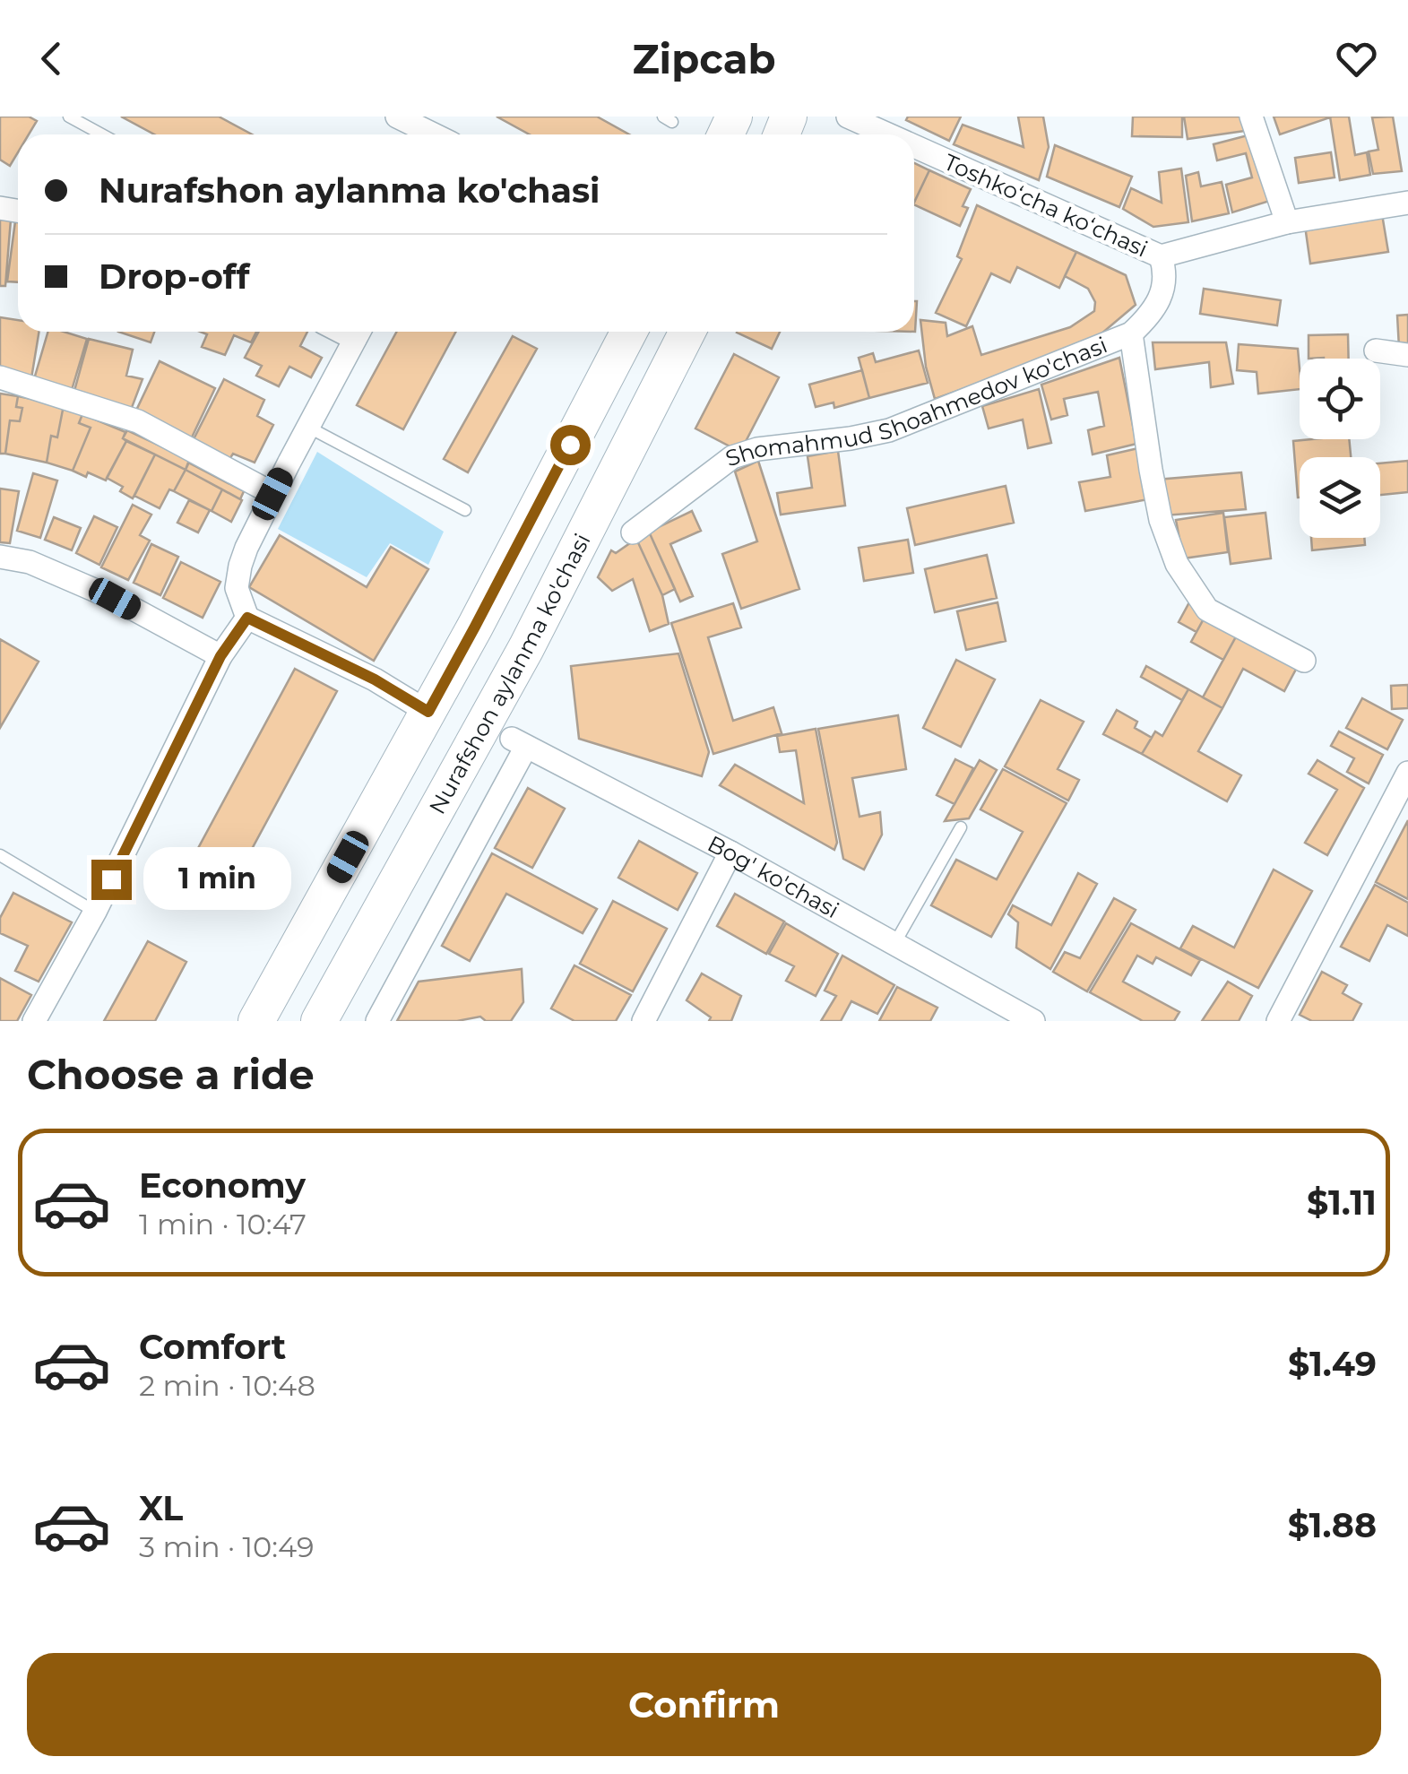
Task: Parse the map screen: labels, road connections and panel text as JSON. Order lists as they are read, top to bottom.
{
  "streets": {
    "main road": ["Nurafshon aylanma ko'chasi"],
    "street": ["Toshkoʻcha koʻchasi", "Shomahmud Shoahmedov ko'chasi", "Bog' ko'chasi"]
  },
  "crossings": [
    ["Toshkoʻcha koʻchasi", "Shomahmud Shoahmedov ko'chasi"]
  ],
  "page": {
    "header": "Zipcab",
    "banner": ["Nurafshon aylanma ko'chasi", "Drop-off"],
    "bubble": "1 min",
    "heading": "Choose a ride",
    "list": [
      {
        "name": "Economy",
        "note": "1 min · 10:47",
        "value": "$1.11"
      },
      {
        "name": "Comfort",
        "note": "2 min · 10:48",
        "value": "$1.49"
      },
      {
        "name": "XL",
        "note": "3 min · 10:49",
        "value": "$1.88"
      }
    ],
    "buttons": "Confirm"
  }
}
